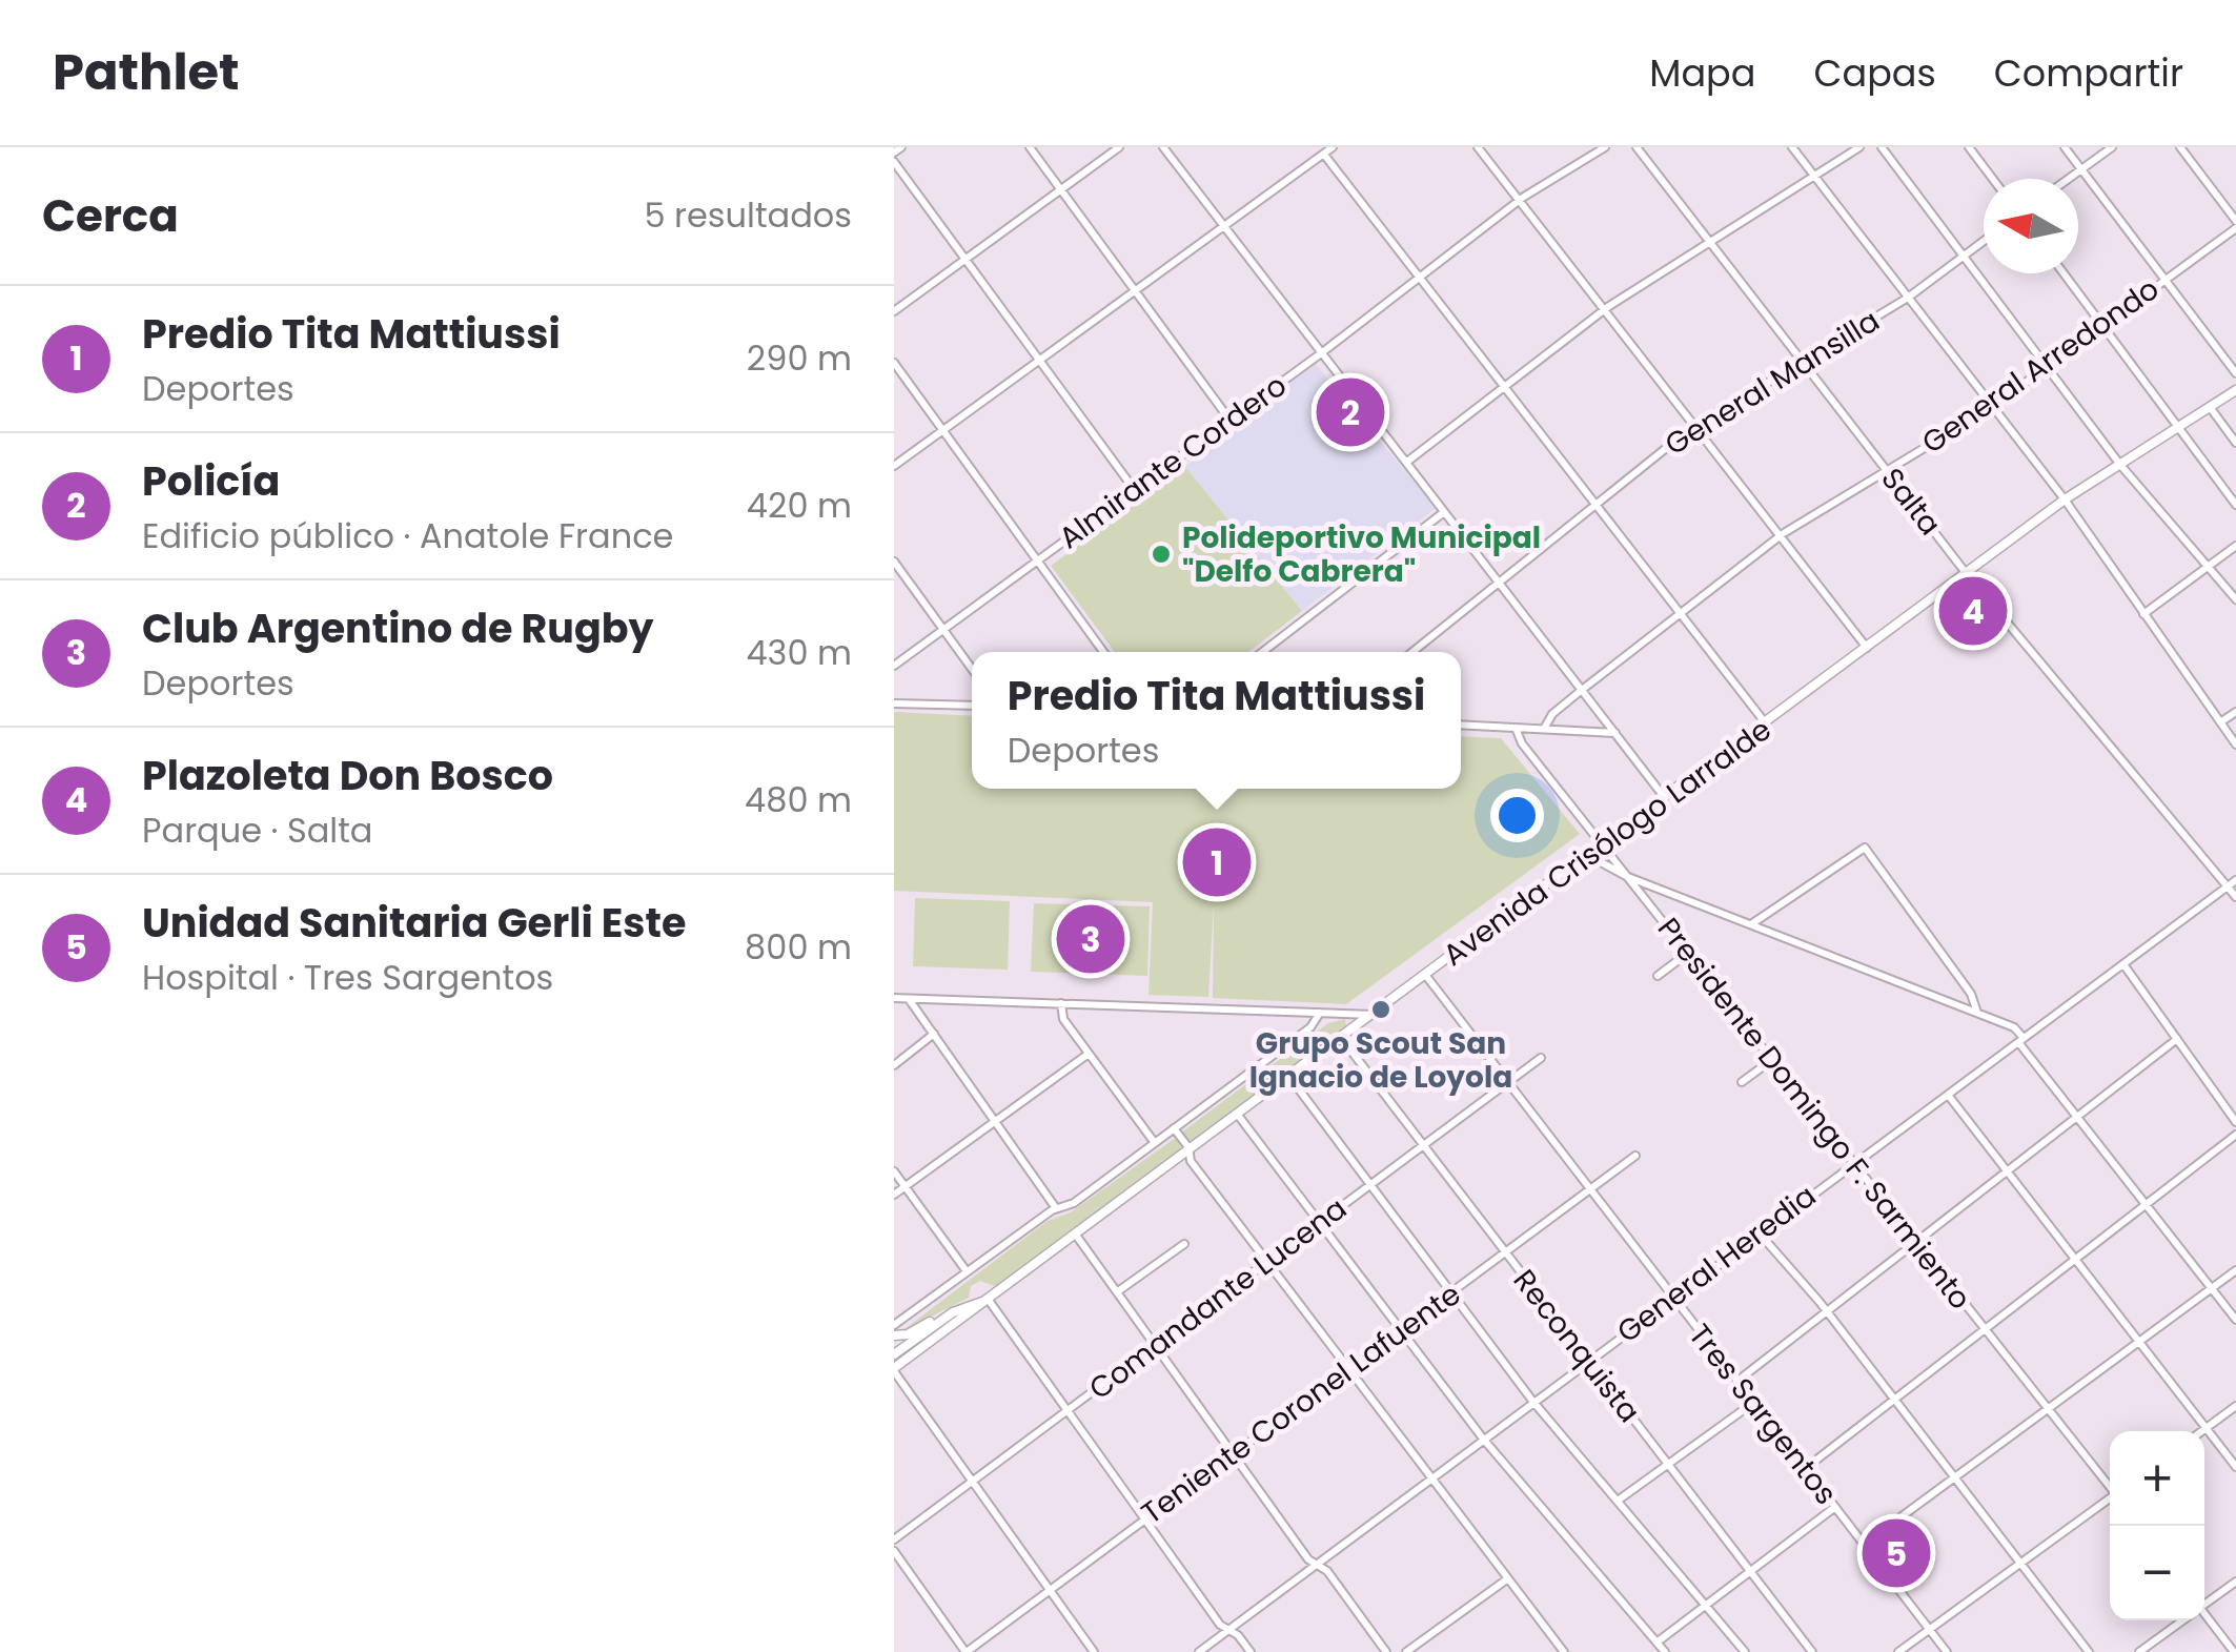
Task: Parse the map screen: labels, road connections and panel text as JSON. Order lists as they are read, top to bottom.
{
  "streets": {
    "main road": ["Avenida Crisólogo Larralde"],
    "street": [
      "General Arredondo",
      "General Mansilla",
      "Almirante Cordero",
      "Salta",
      "Presidente Domingo F. Sarmiento",
      "General Heredia",
      "Comandante Lucena",
      "Reconquista",
      "Teniente Coronel Lafuente",
      "Tres Sargentos"
    ]
  },
  "crossings": [
    ["General Arredondo", "Salta"],
    ["General Mansilla", "Salta"],
    ["Salta", "Avenida Crisólogo Larralde"],
    ["Salta", "General Heredia"],
    ["Avenida Crisólogo Larralde", "Presidente Domingo F. Sarmiento"],
    ["Avenida Crisólogo Larralde", "Reconquista"],
    ["Avenida Crisólogo Larralde", "Tres Sargentos"],
    ["Presidente Domingo F. Sarmiento", "General Heredia"],
    ["General Heredia", "Reconquista"],
    ["General Heredia", "Tres Sargentos"],
    ["Comandante Lucena", "Reconquista"],
    ["Comandante Lucena", "Tres Sargentos"],
    ["Reconquista", "Teniente Coronel Lafuente"],
    ["Teniente Coronel Lafuente", "Tres Sargentos"]
  ],
  "places": ["Polideportivo Municipal \"Delfo Cabrera\"", "Grupo Scout San Ignacio de Loyola"],
  "north": "left",
  "page": {
    "header": "Pathlet",
    "nav": ["Mapa", "Capas", "Compartir"],
    "heading": ["Cerca", "5 resultados"],
    "list": [
      {
        "mark": "1",
        "name": "Predio Tita Mattiussi",
        "note": "Deportes",
        "value": "290 m"
      },
      {
        "mark": "2",
        "name": "Policía",
        "note": "Edificio público · Anatole France",
        "value": "420 m"
      },
      {
        "mark": "3",
        "name": "Club Argentino de Rugby",
        "note": "Deportes",
        "value": "430 m"
      },
      {
        "mark": "4",
        "name": "Plazoleta Don Bosco",
        "note": "Parque · Salta",
        "value": "480 m"
      },
      {
        "mark": "5",
        "name": "Unidad Sanitaria Gerli Este",
        "note": "Hospital · Tres Sargentos",
        "value": "800 m"
      }
    ],
    "pins": [
      "2",
      "4",
      "1",
      "3",
      "5"
    ],
    "popup": ["Predio Tita Mattiussi", "Deportes"],
    "map_buttons": ["+", "−"]
  }
}
